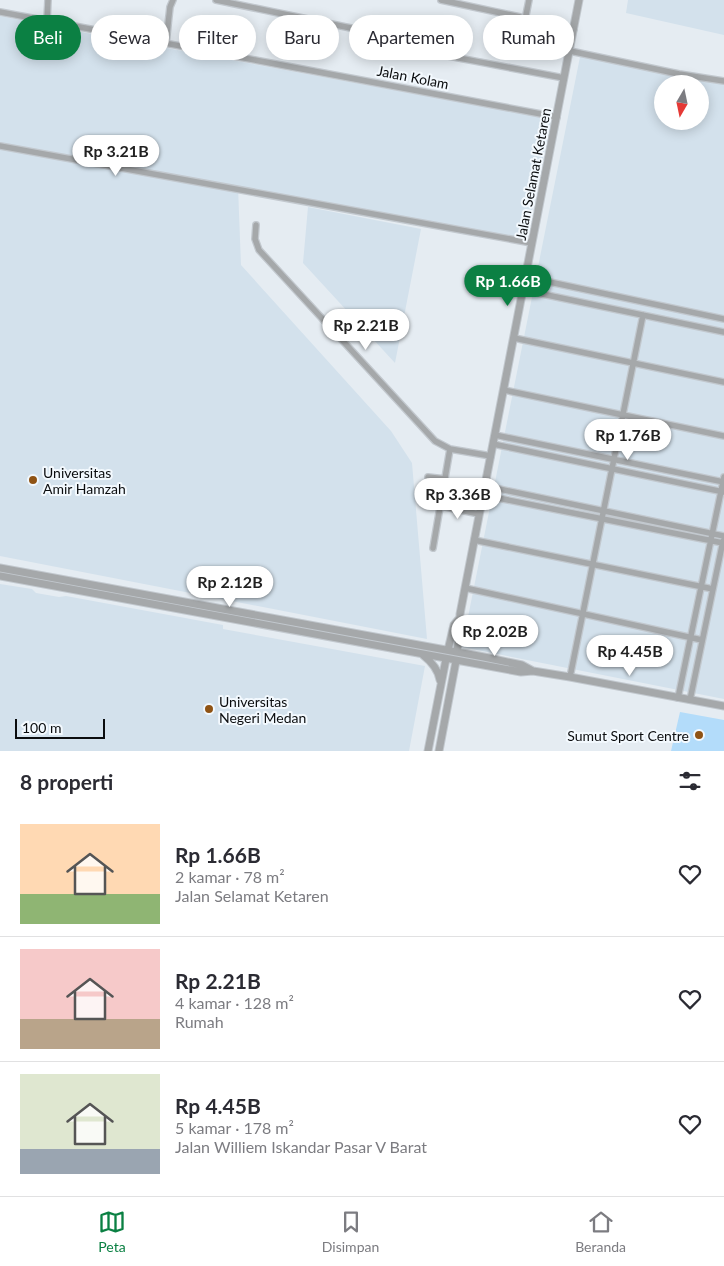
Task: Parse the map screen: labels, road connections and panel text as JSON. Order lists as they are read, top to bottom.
{
  "streets": {
    "street": ["Jalan Kolam", "Jalan Selamat Ketaren"]
  },
  "crossings": [
    ["Jalan Kolam", "Jalan Selamat Ketaren"]
  ],
  "places": ["Universitas Amir Hamzah", "Universitas Negeri Medan", "Sumut Sport Centre"],
  "scale_bar": "100 m",
  "north": "bottom",
  "page": {
    "chip": [
      "Beli",
      "Sewa",
      "Filter",
      "Baru",
      "Apartemen",
      "Rumah"
    ],
    "price": [
      "Rp 3.21B",
      "Rp 1.66B",
      "Rp 2.21B",
      "Rp 1.76B",
      "Rp 3.36B",
      "Rp 2.12B",
      "Rp 2.02B",
      "Rp 4.45B"
    ],
    "scale": "100 m",
    "heading": "8 properti",
    "list": [
      {
        "name": "Rp 1.66B",
        "note": "2 kamar · 78 m² · Jalan Selamat Ketaren"
      },
      {
        "name": "Rp 2.21B",
        "note": "4 kamar · 128 m² · Rumah"
      },
      {
        "name": "Rp 4.45B",
        "note": "5 kamar · 178 m² · Jalan Williem Iskandar Pasar V Barat"
      }
    ],
    "tabs": ["Peta", "Disimpan", "Beranda"]
  }
}
